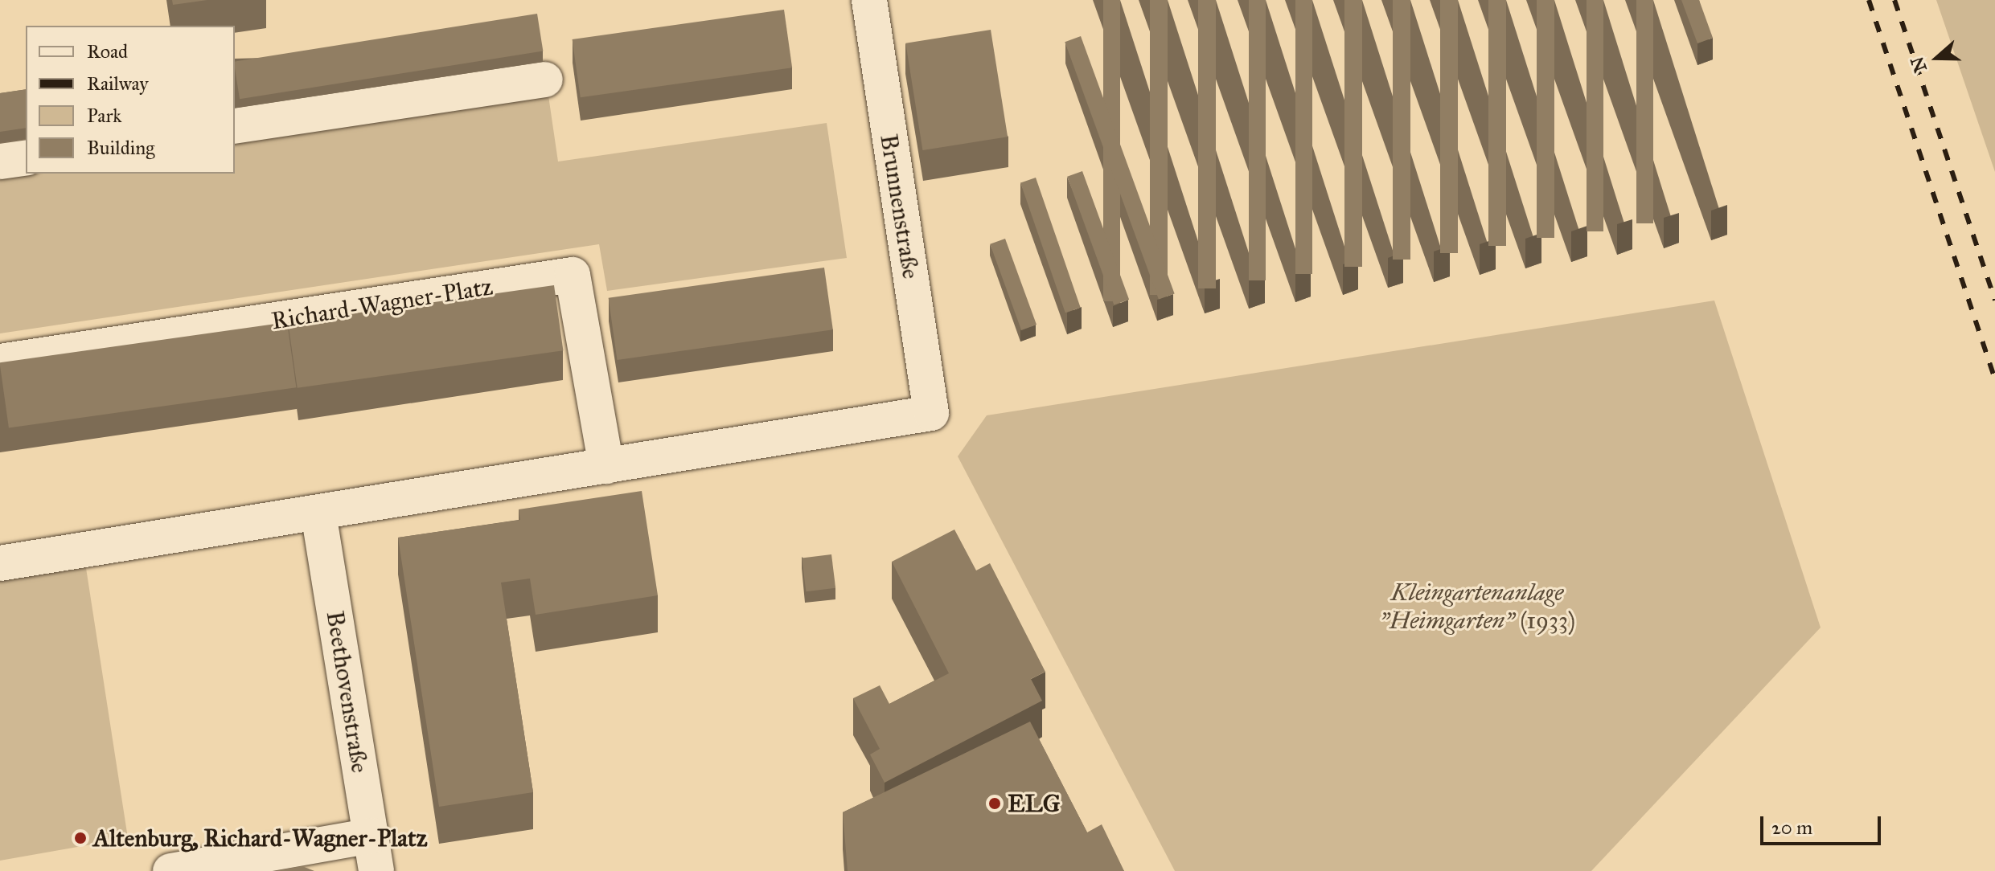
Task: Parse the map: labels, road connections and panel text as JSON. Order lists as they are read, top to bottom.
{
  "streets": {
    "street": ["Brunnenstraße", "Richard-Wagner-Platz", "Beethovenstraße"]
  },
  "crossings": [
    ["Brunnenstraße", "Richard-Wagner-Platz"]
  ],
  "parks": ["Kleingartenanlage \"Heimgarten\" (1933)"],
  "places": ["ELG", "Altenburg, Richard-Wagner-Platz"],
  "legend": [
    "Road",
    "Railway",
    "Park",
    "Building"
  ],
  "scale_bar": "20 m",
  "north": "left"
}
